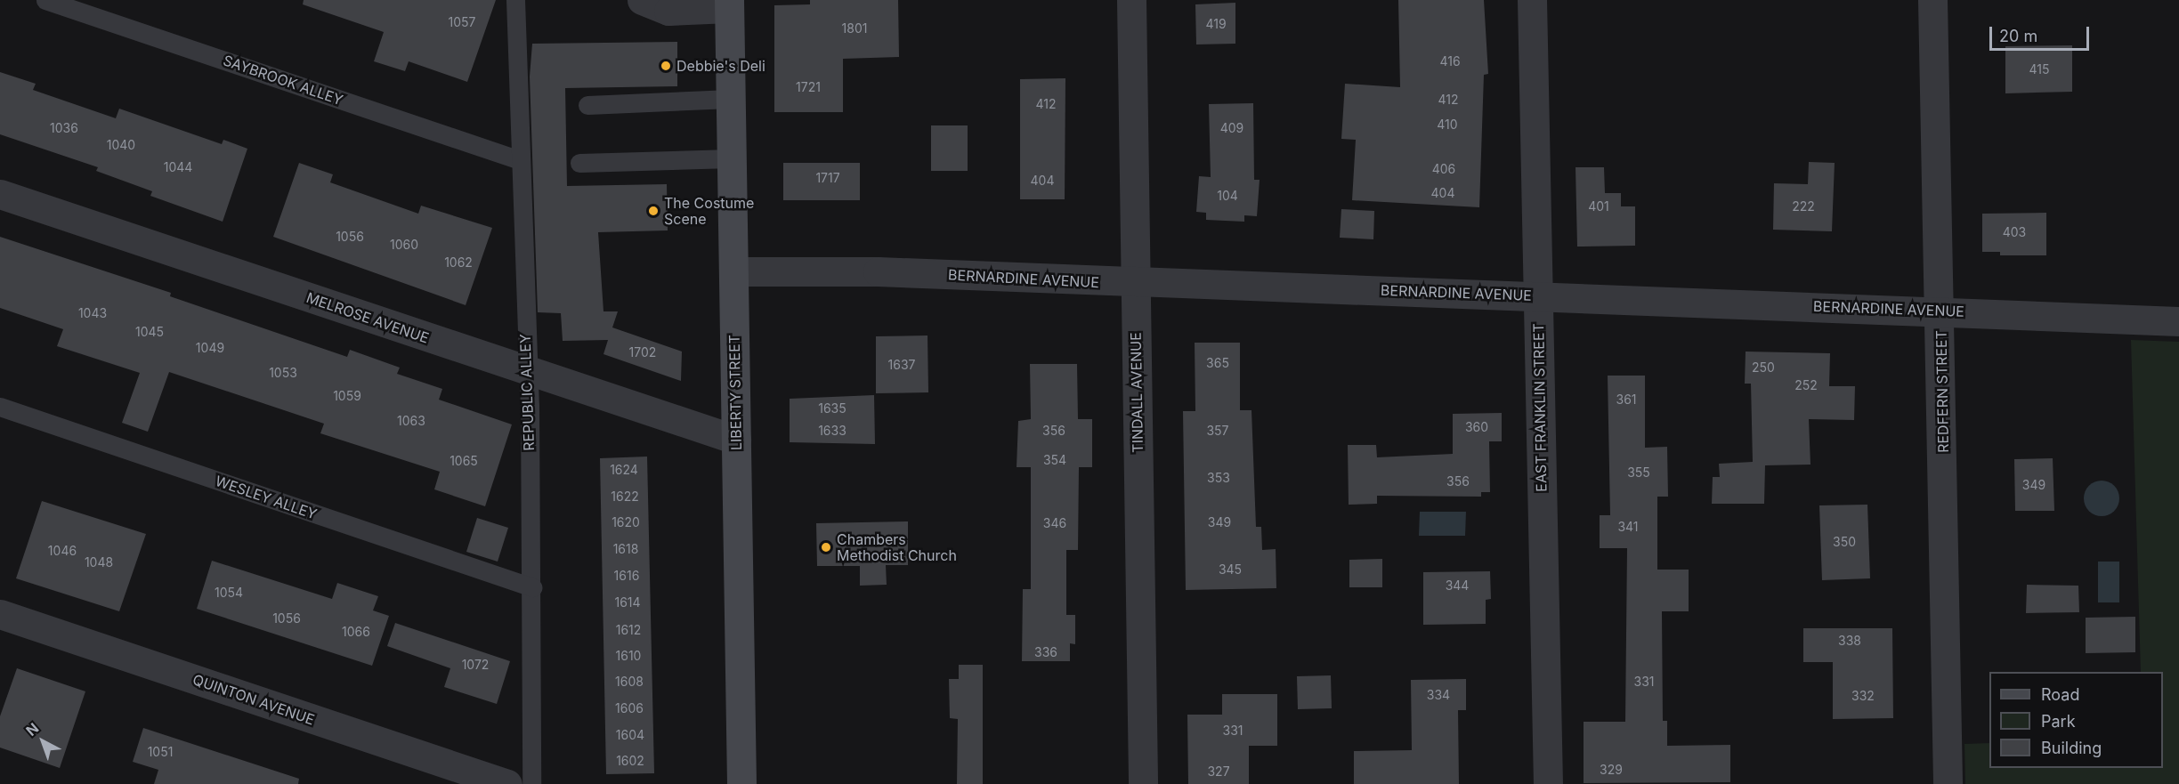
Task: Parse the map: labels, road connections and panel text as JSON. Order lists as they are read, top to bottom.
{
  "streets": {
    "street": [
      "BERNARDINE AVENUE",
      "MELROSE AVENUE",
      "REDFERN STREET",
      "LIBERTY STREET",
      "TINDALL AVENUE",
      "EAST FRANKLIN STREET",
      "QUINTON AVENUE"
    ],
    "lane": ["SAYBROOK ALLEY", "REPUBLIC ALLEY", "WESLEY ALLEY"]
  },
  "crossings": [
    ["SAYBROOK ALLEY", "REPUBLIC ALLEY"],
    ["BERNARDINE AVENUE", "REDFERN STREET"],
    ["BERNARDINE AVENUE", "LIBERTY STREET"],
    ["BERNARDINE AVENUE", "TINDALL AVENUE"],
    ["BERNARDINE AVENUE", "EAST FRANKLIN STREET"],
    ["MELROSE AVENUE", "REPUBLIC ALLEY"],
    ["MELROSE AVENUE", "LIBERTY STREET"],
    ["REPUBLIC ALLEY", "WESLEY ALLEY"]
  ],
  "places": ["Debbie's Deli", "The Costume Scene", "Chambers Methodist Church"],
  "house_numbers": [
    "1057",
    "419",
    "1801",
    "416",
    "415",
    "1721",
    "412",
    "412",
    "410",
    "1036",
    "409",
    "1040",
    "1044",
    "406",
    "1717",
    "404",
    "404",
    "104",
    "401",
    "222",
    "403",
    "1056",
    "1060",
    "1062",
    "1043",
    "1045",
    "1049",
    "1702",
    "365",
    "1637",
    "250",
    "1053",
    "252",
    "1059",
    "361",
    "1635",
    "1063",
    "360",
    "1633",
    "356",
    "357",
    "354",
    "1065",
    "1624",
    "355",
    "353",
    "356",
    "349",
    "1622",
    "1620",
    "349",
    "346",
    "341",
    "350",
    "1618",
    "1046",
    "1048",
    "345",
    "1616",
    "344",
    "1054",
    "1614",
    "1056",
    "1612",
    "1066",
    "338",
    "336",
    "1610",
    "1072",
    "1608",
    "331",
    "334",
    "332",
    "1606",
    "331",
    "1604",
    "1051",
    "1602",
    "329",
    "327"
  ],
  "legend": ["Road", "Park", "Building"],
  "scale_bar": "20 m",
  "north": "top left"
}
